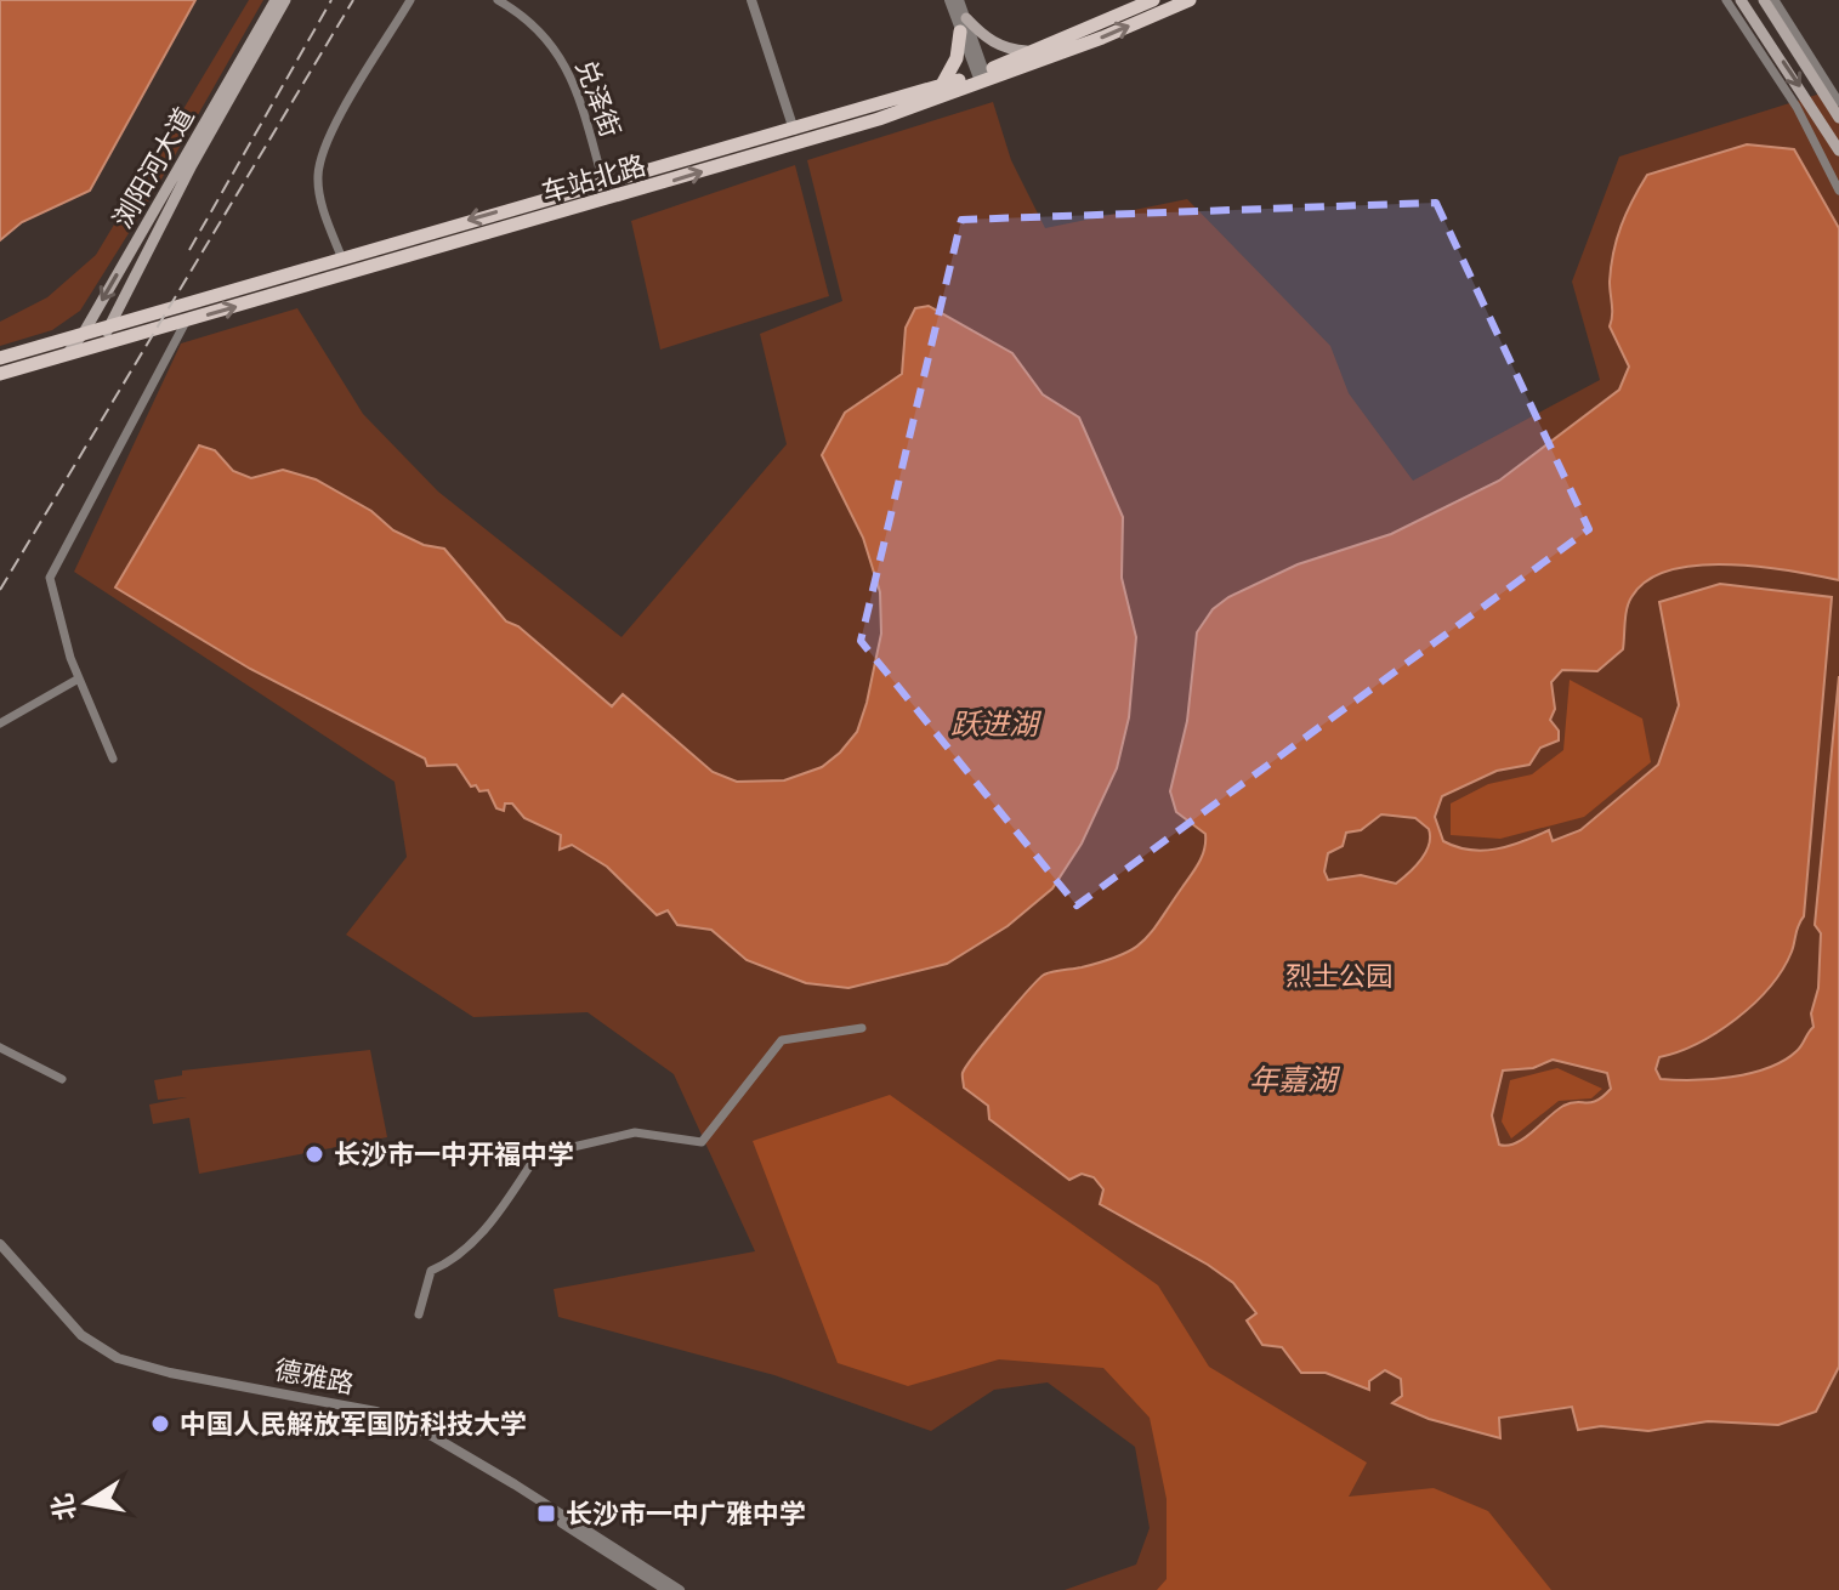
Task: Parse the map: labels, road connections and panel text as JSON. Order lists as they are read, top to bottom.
{
  "streets": {
    "main road": ["浏阳河大道", "车站北路"],
    "street": ["兑泽街", "德雅路"]
  },
  "crossings": [
    ["兑泽街", "车站北路"],
    ["浏阳河大道", "车站北路"]
  ],
  "water": ["跃进湖", "年嘉湖"],
  "parks": ["烈士公园"],
  "places": {
    "other": ["长沙市一中开福中学", "中国人民解放军国防科技大学"],
    "transit": ["长沙市一中广雅中学"]
  },
  "north": "left"
}
